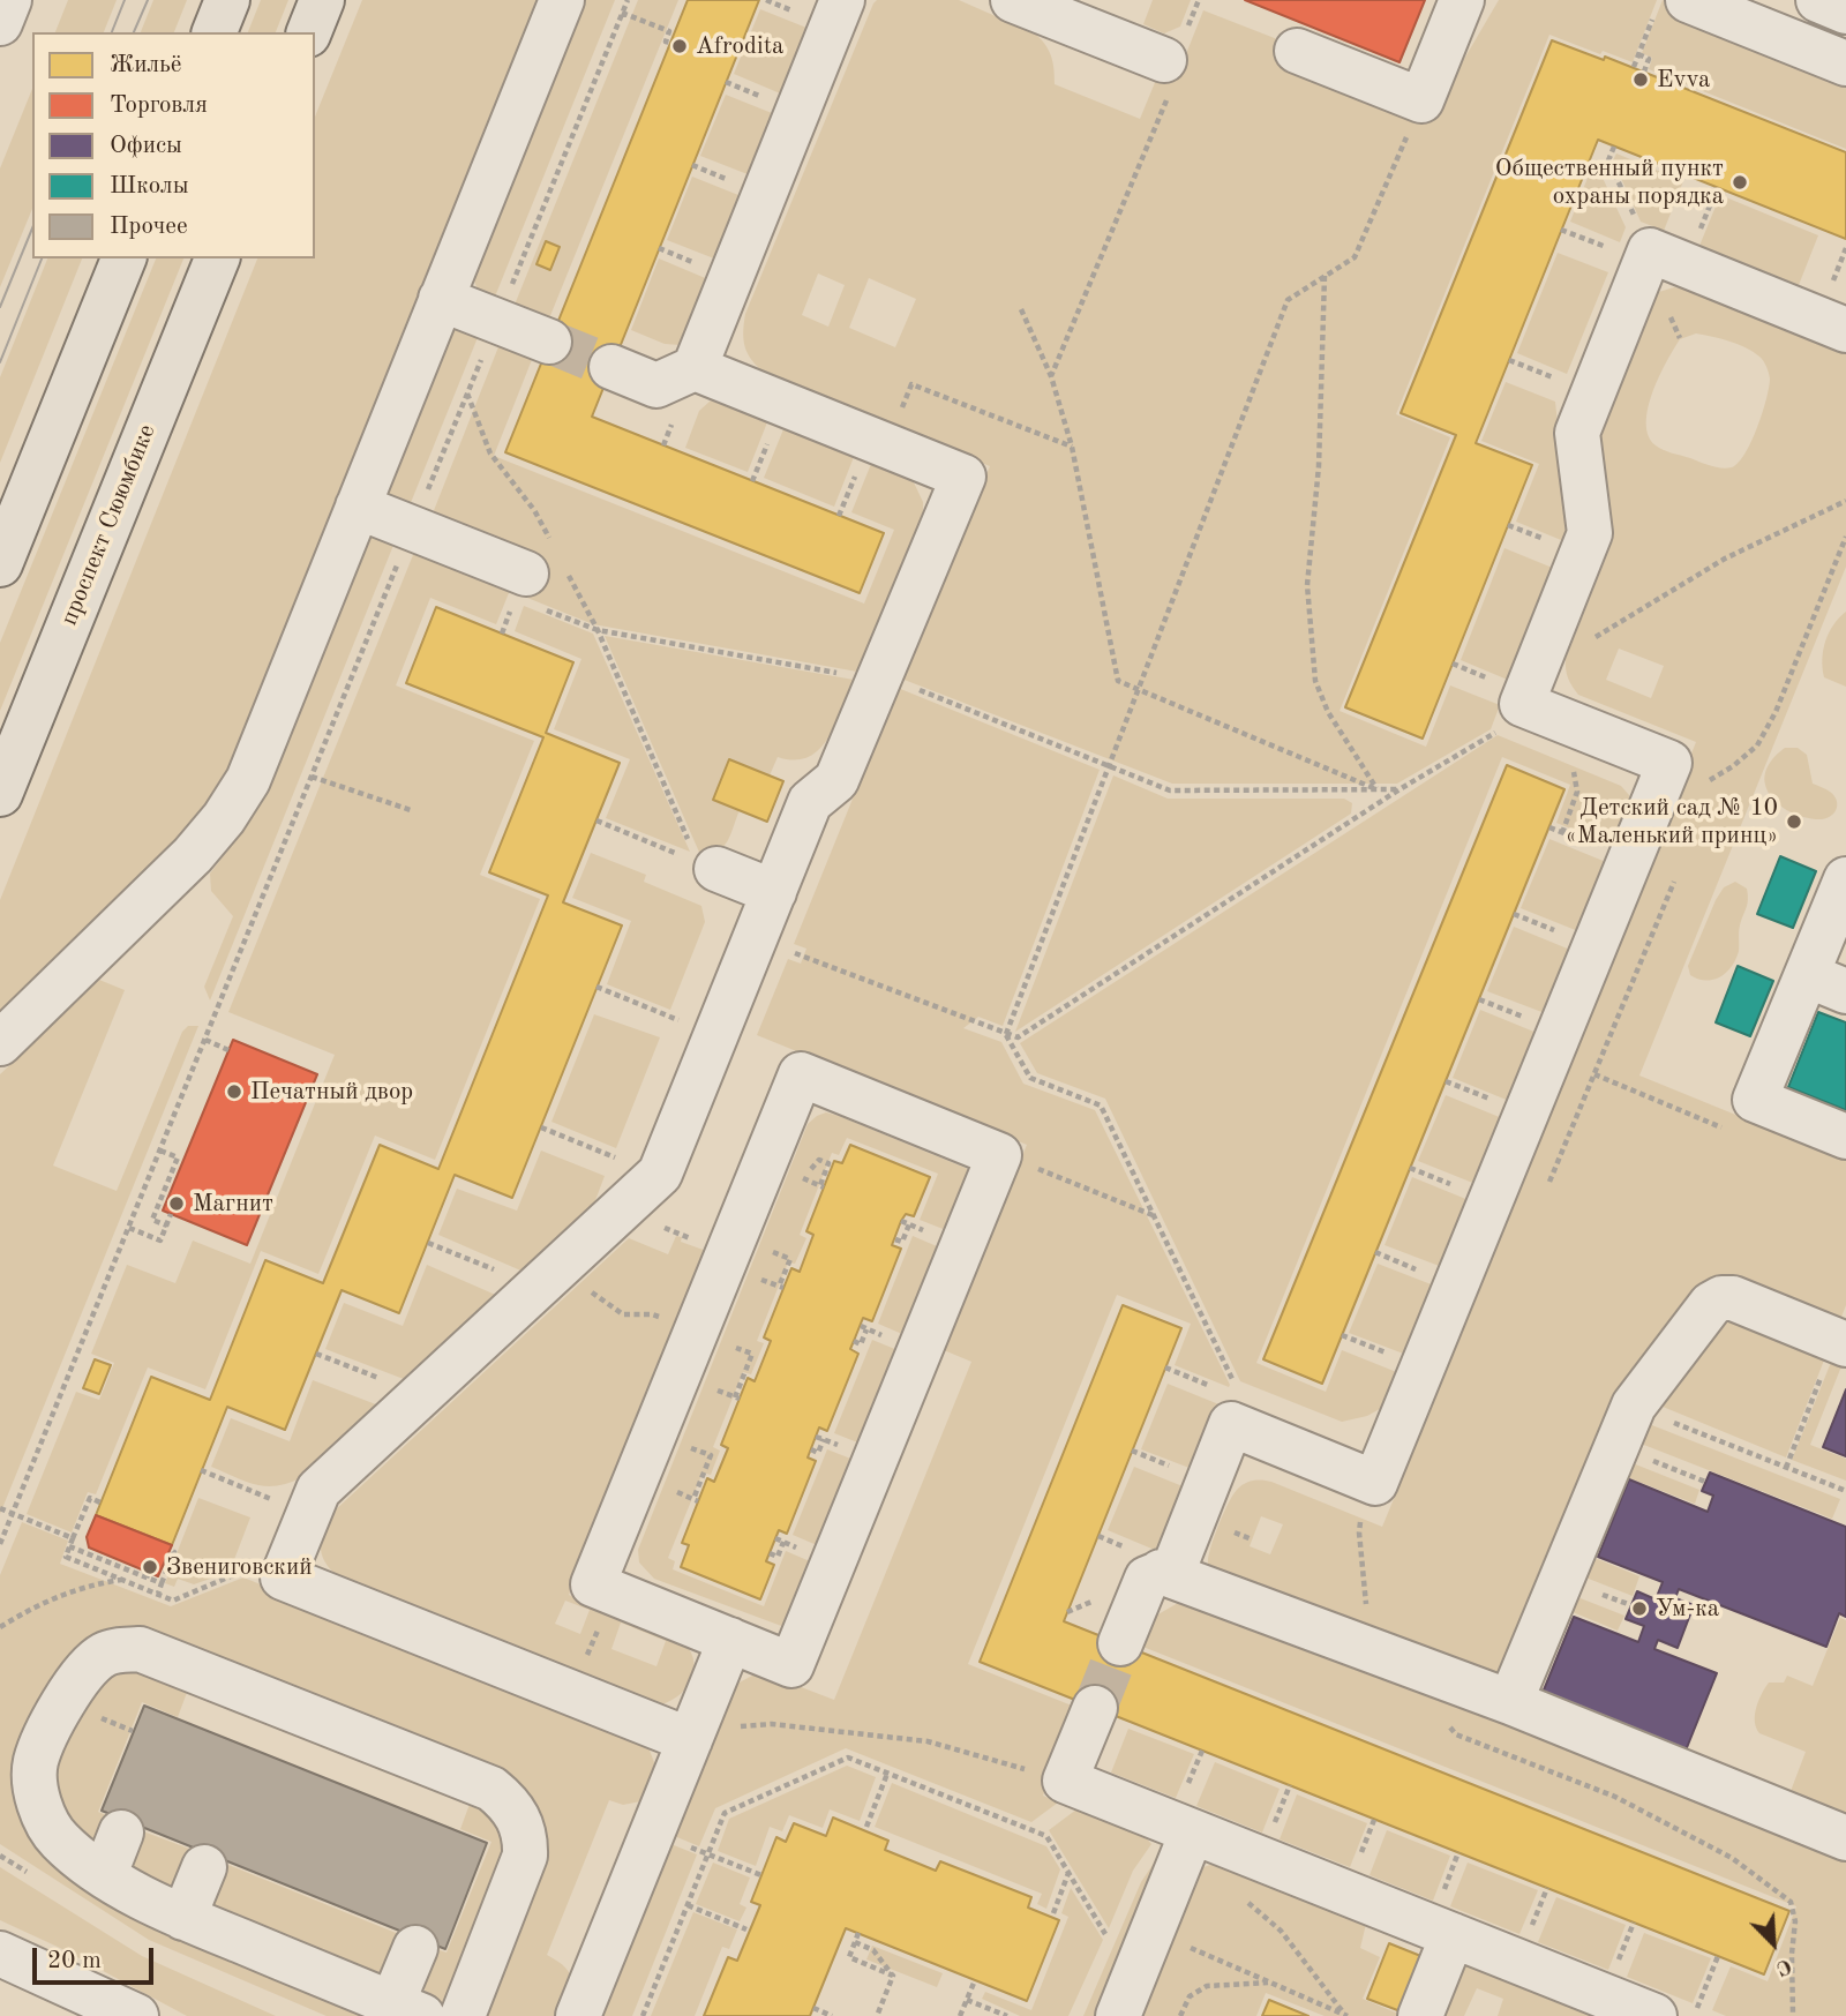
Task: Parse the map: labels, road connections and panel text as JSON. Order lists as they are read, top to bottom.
{
  "streets": {
    "main road": ["проспект Сююмбике"]
  },
  "places": [
    "Afrodita",
    "Evva",
    "Общественный пункт охраны порядка",
    "Детский сад № 10 «Маленький принц»",
    "Печатный двор",
    "Магнит",
    "Звениговский",
    "Ум-ка"
  ],
  "legend": [
    "Жильё",
    "Торговля",
    "Офисы",
    "Школы",
    "Прочее"
  ],
  "scale_bar": "20 m",
  "north": "bottom right"
}
